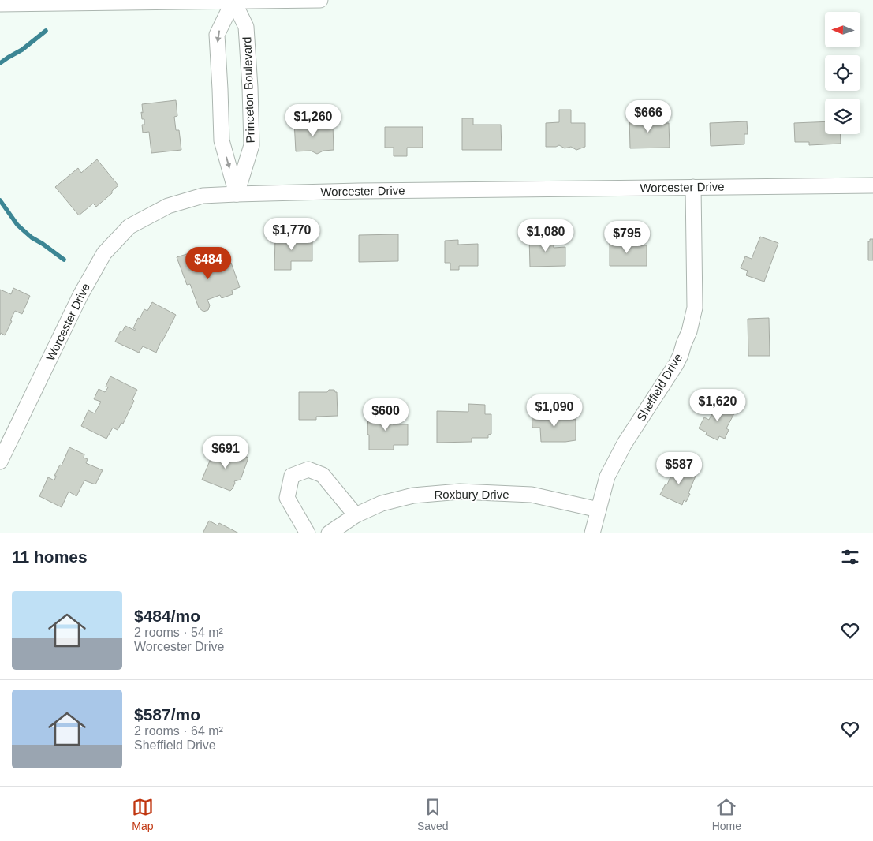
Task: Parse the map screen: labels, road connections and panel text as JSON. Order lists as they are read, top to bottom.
{
  "streets": {
    "street": [
      "Princeton Boulevard",
      "Worcester Drive",
      "Sheffield Drive",
      "Roxbury Drive"
    ]
  },
  "crossings": [
    ["Princeton Boulevard", "Worcester Drive"],
    ["Worcester Drive", "Sheffield Drive"],
    ["Sheffield Drive", "Roxbury Drive"]
  ],
  "north": "left",
  "page": {
    "price": [
      "$666",
      "$1,260",
      "$1,770",
      "$1,080",
      "$795",
      "$484",
      "$1,620",
      "$1,090",
      "$600",
      "$691",
      "$587"
    ],
    "heading": "11 homes",
    "list": [
      {
        "name": "$484/mo",
        "note": "2 rooms · 54 m² · Worcester Drive"
      },
      {
        "name": "$587/mo",
        "note": "2 rooms · 64 m² · Sheffield Drive"
      }
    ],
    "tabs": ["Map", "Saved", "Home"]
  }
}
